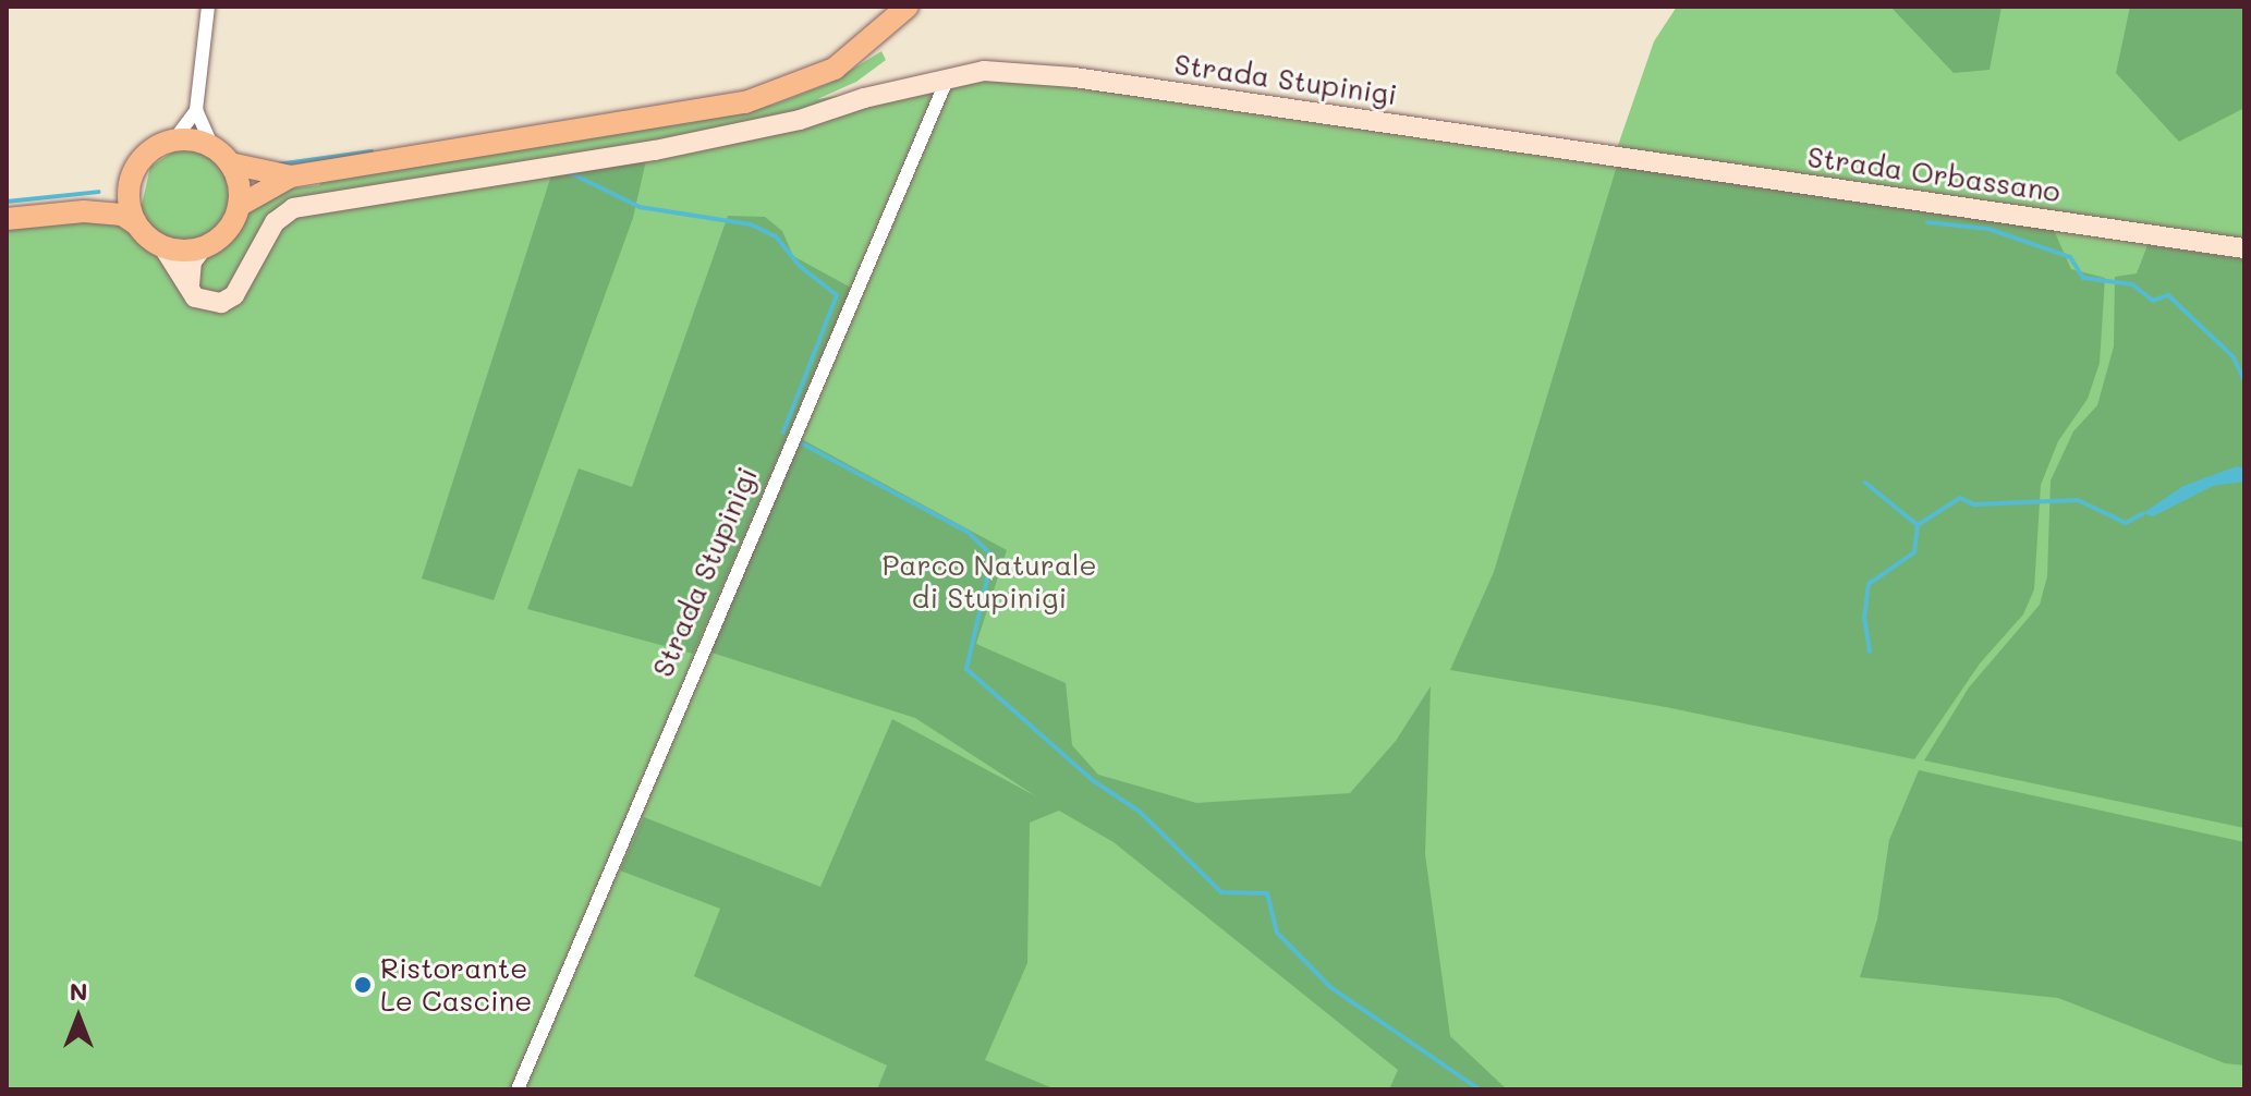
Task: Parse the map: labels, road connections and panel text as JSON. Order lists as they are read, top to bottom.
{
  "streets": {
    "main road": ["Strada Stupinigi", "Strada Orbassano"]
  },
  "crossings": [
    ["Strada Stupinigi", "Strada Orbassano"]
  ],
  "parks": ["Parco Naturale di Stupinigi"],
  "places": ["Ristorante Le Cascine"],
  "north": "top"
}
